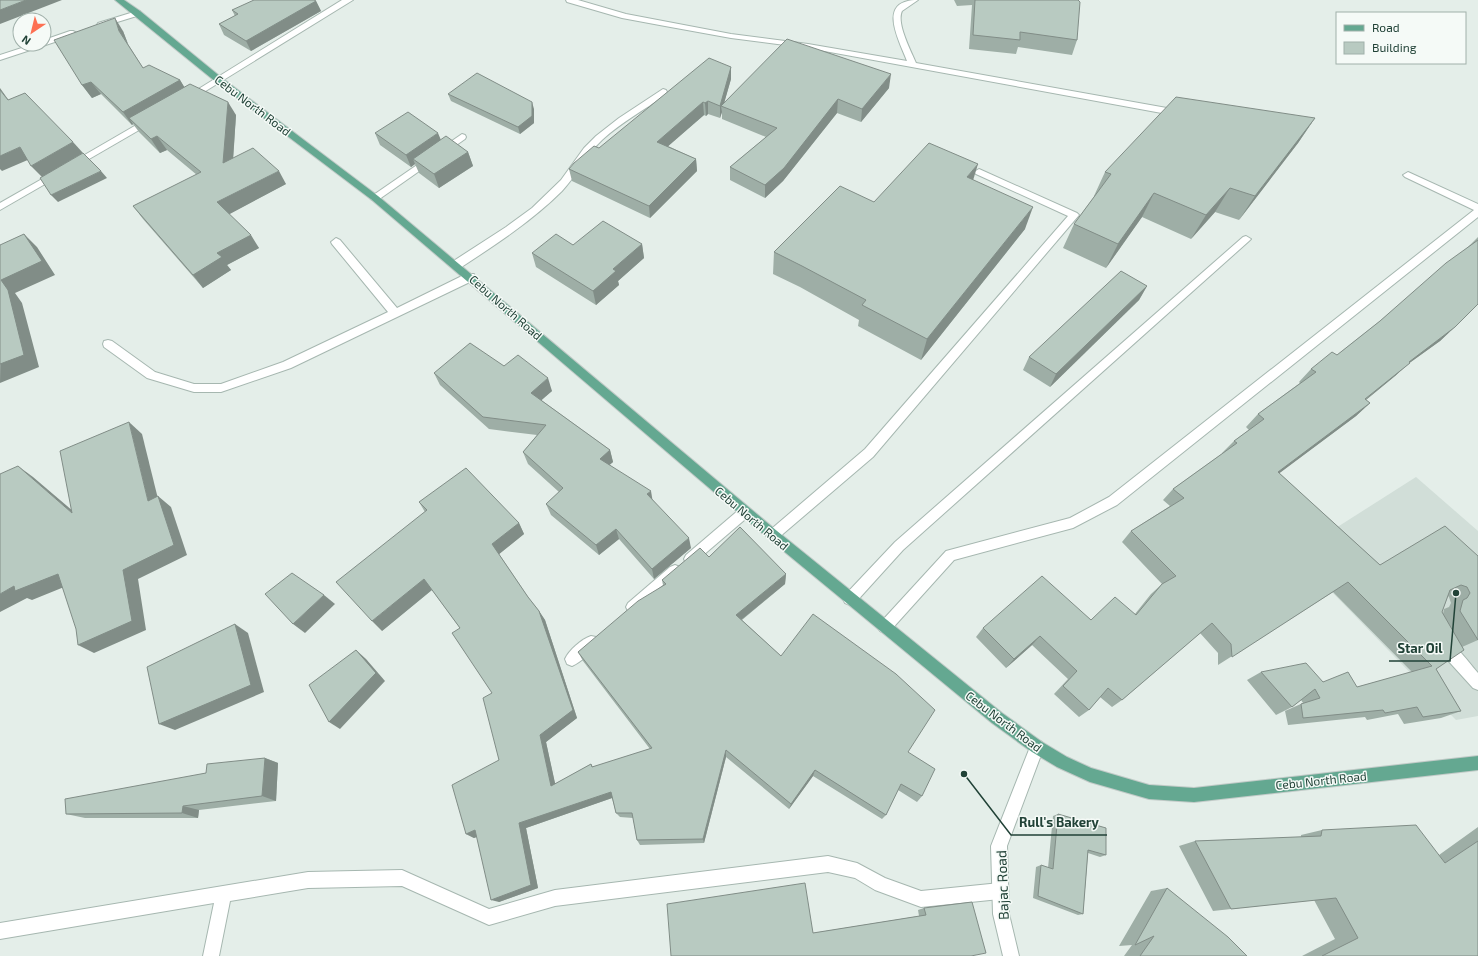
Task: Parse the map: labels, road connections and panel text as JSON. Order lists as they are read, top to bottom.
{
  "streets": {
    "main road": ["Cebu North Road"],
    "street": ["Bajac Road"]
  },
  "crossings": [
    ["Cebu North Road", "Bajac Road"]
  ],
  "places": ["Star Oil", "Rull's Bakery"],
  "legend": ["Road", "Building"],
  "north": "bottom left"
}
